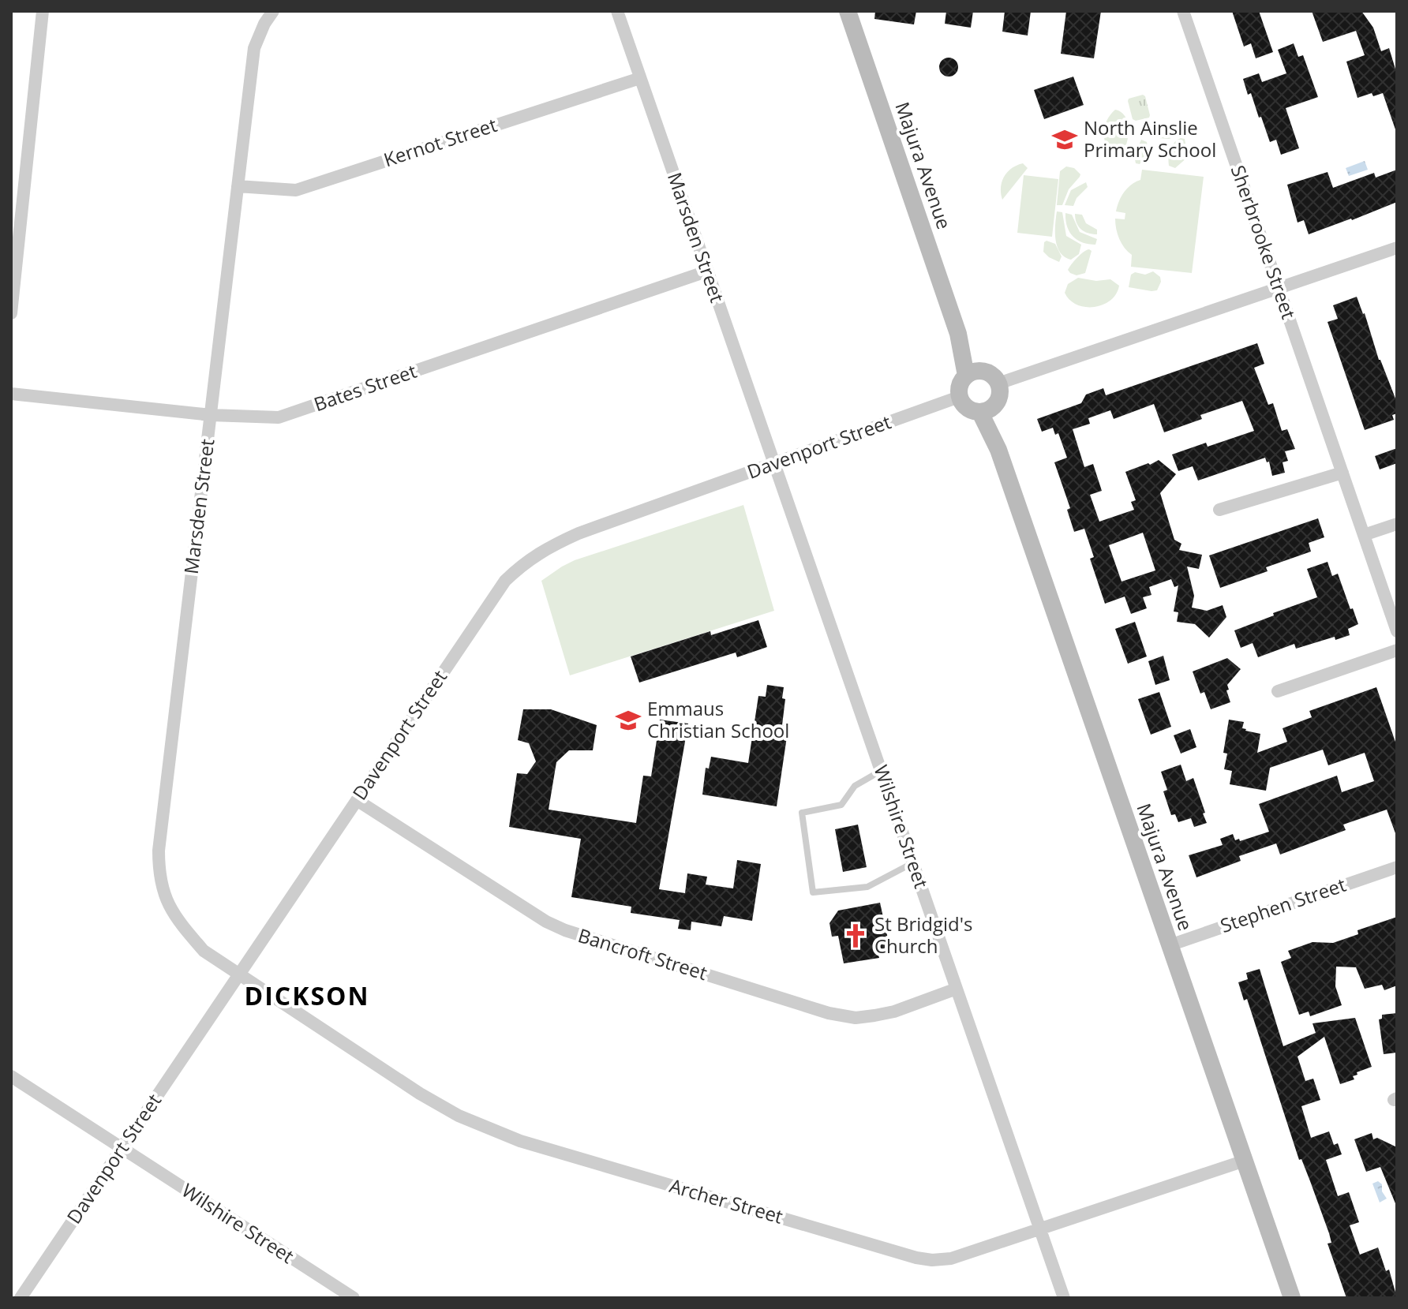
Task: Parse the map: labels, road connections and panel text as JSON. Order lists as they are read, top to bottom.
{
  "streets": {
    "main road": ["Majura Avenue"],
    "street": [
      "Kernot Street",
      "Marsden Street",
      "Sherbrooke Street",
      "Bates Street",
      "Davenport Street",
      "Wilshire Street",
      "Stephen Street",
      "Bancroft Street",
      "Archer Street"
    ]
  },
  "crossings": [
    ["Kernot Street", "Marsden Street"],
    ["Majura Avenue", "Davenport Street"],
    ["Majura Avenue", "Stephen Street"],
    ["Majura Avenue", "Archer Street"],
    ["Marsden Street", "Bates Street"],
    ["Marsden Street", "Davenport Street"],
    ["Marsden Street", "Wilshire Street"],
    ["Marsden Street", "Archer Street"],
    ["Davenport Street", "Wilshire Street"],
    ["Davenport Street", "Bancroft Street"],
    ["Davenport Street", "Archer Street"],
    ["Wilshire Street", "Bancroft Street"],
    ["Wilshire Street", "Archer Street"]
  ],
  "districts": ["DICKSON"],
  "places": {
    "school or university": ["North Ainslie Primary School", "Emmaus Christian School"],
    "church": ["St Bridgid's Church"]
  }
}
